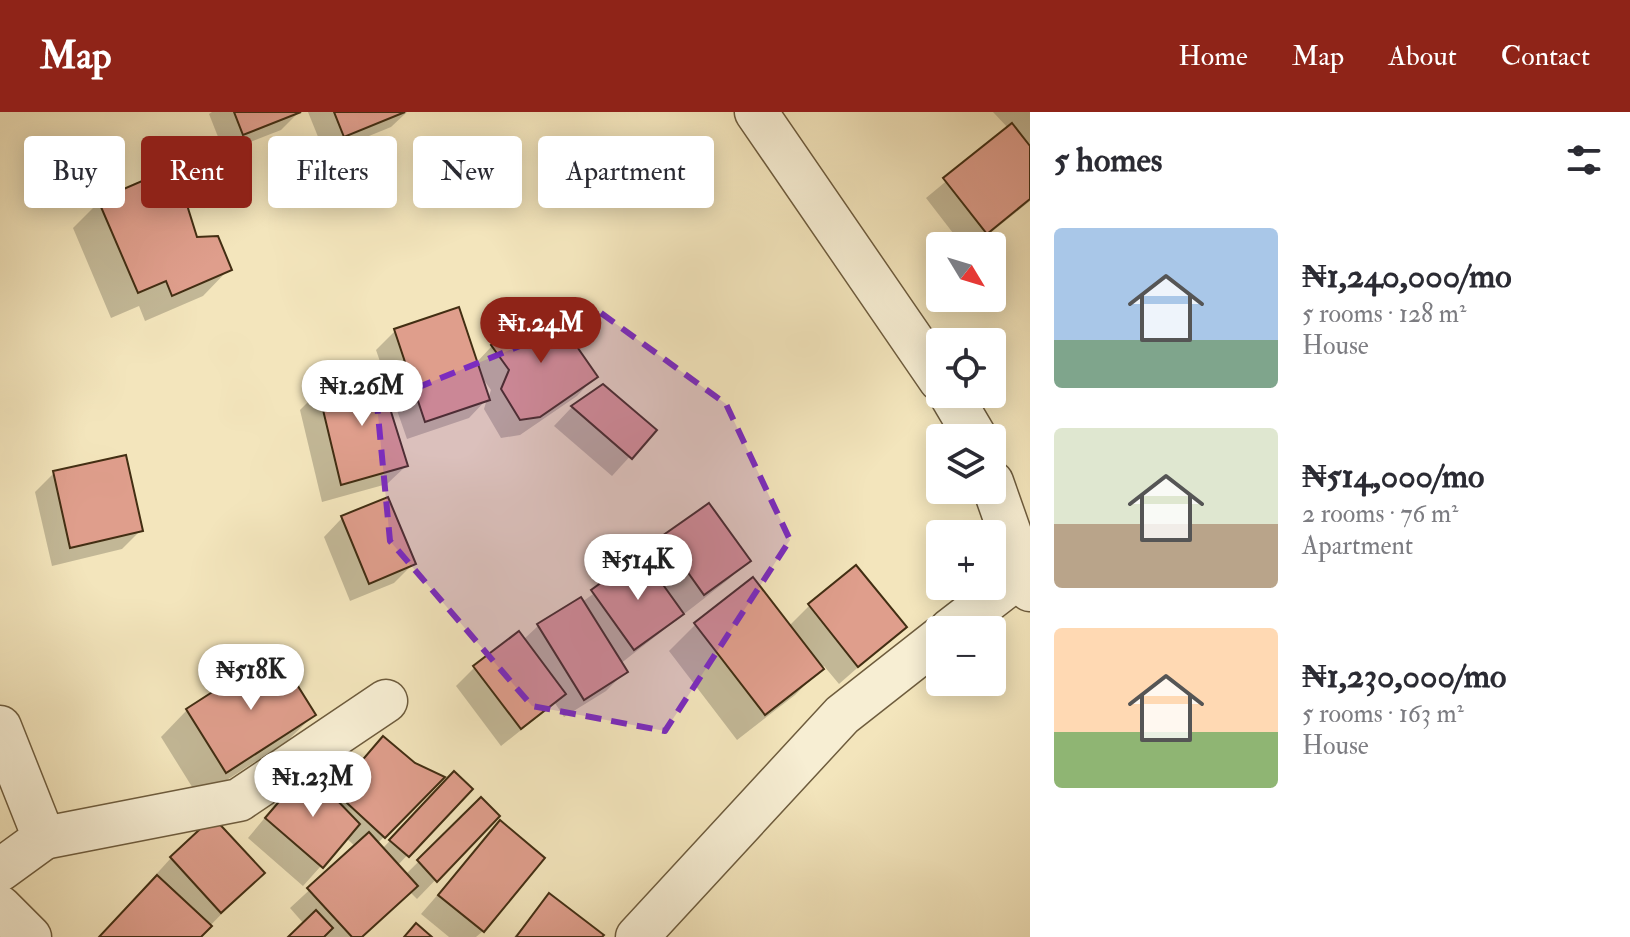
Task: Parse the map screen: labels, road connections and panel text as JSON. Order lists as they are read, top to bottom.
{
  "north": "bottom right",
  "page": {
    "header": "Map",
    "nav": [
      "Home",
      "Map",
      "About",
      "Contact"
    ],
    "heading": "5 homes",
    "chip": [
      "Buy",
      "Rent",
      "Filters",
      "New",
      "Apartment"
    ],
    "list": [
      {
        "name": "₦1,240,000/mo",
        "note": "5 rooms · 128 m² · House"
      },
      {
        "name": "₦514,000/mo",
        "note": "2 rooms · 76 m² · Apartment"
      },
      {
        "name": "₦1,230,000/mo",
        "note": "5 rooms · 163 m² · House"
      }
    ],
    "map_buttons": ["+", "−"],
    "price": [
      "₦1.24M",
      "₦1.26M",
      "₦514K",
      "₦518K",
      "₦1.23M"
    ]
  }
}
